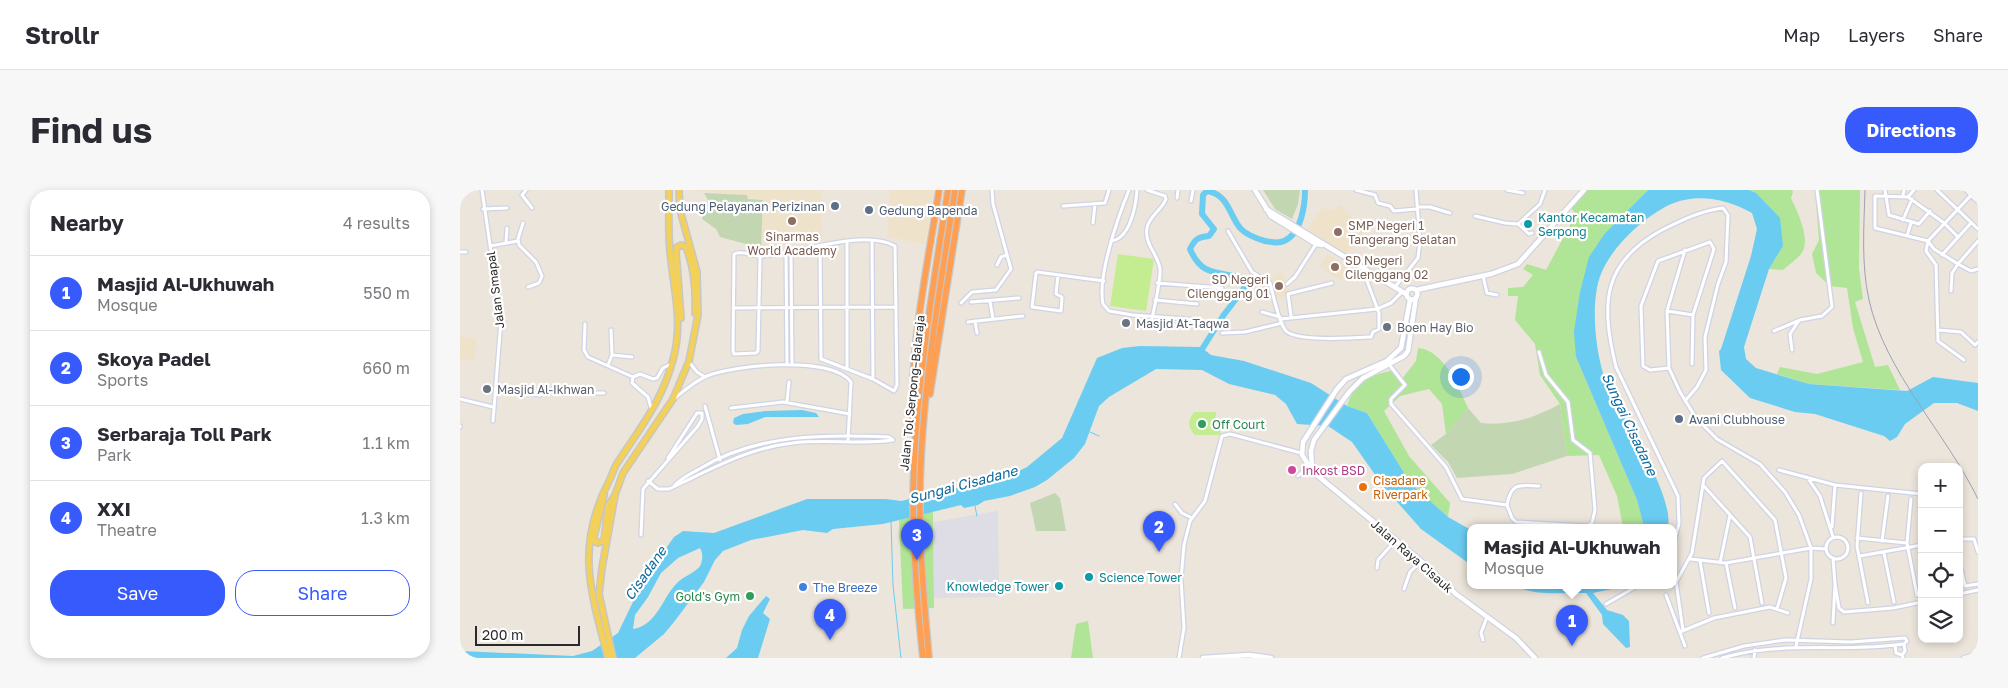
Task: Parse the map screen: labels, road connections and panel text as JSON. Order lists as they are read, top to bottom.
{
  "streets": {
    "highway": ["Jalan Tol Serpong–Balaraja"],
    "main road": ["Jalan Raya Cisauk"],
    "street": ["Jalan Smapal"]
  },
  "water": ["Sungai Cisadane", "Cisadane"],
  "places": [
    "Gedung Pelayanan Perizinan",
    "Gedung Bapenda",
    "Sinarmas World Academy",
    "Kantor Kecamatan Serpong",
    "SMP Negeri 1 Tangerang Selatan",
    "SD Negeri Cilenggang 02",
    "SD Negeri Cilenggang 01",
    "Masjid At-Taqwa",
    "Boen Hay Bio",
    "Masjid Al-Ikhwan",
    "Avani Clubhouse",
    "Off Court",
    "Inkost BSD",
    "Cisadane Riverpark",
    "Science Tower",
    "Knowledge Tower",
    "The Breeze",
    "Gold's Gym"
  ],
  "scale_bar": "200 m",
  "page": {
    "header": "Strollr",
    "nav": ["Map", "Layers", "Share"],
    "buttons": [
      "Directions",
      ["Save", "Share"]
    ],
    "title": "Find us",
    "heading": ["Nearby", "4 results"],
    "list": [
      {
        "mark": "1",
        "name": "Masjid Al-Ukhuwah",
        "note": "Mosque",
        "value": "550 m"
      },
      {
        "mark": "2",
        "name": "Skoya Padel",
        "note": "Sports",
        "value": "660 m"
      },
      {
        "mark": "3",
        "name": "Serbaraja Toll Park",
        "note": "Park",
        "value": "1.1 km"
      },
      {
        "mark": "4",
        "name": "XXI",
        "note": "Theatre",
        "value": "1.3 km"
      }
    ],
    "map_buttons": ["+", "−"],
    "pins": [
      "2",
      "3",
      "4",
      "1"
    ],
    "popup": ["Masjid Al-Ukhuwah", "Mosque"],
    "scale": "200 m"
  }
}
